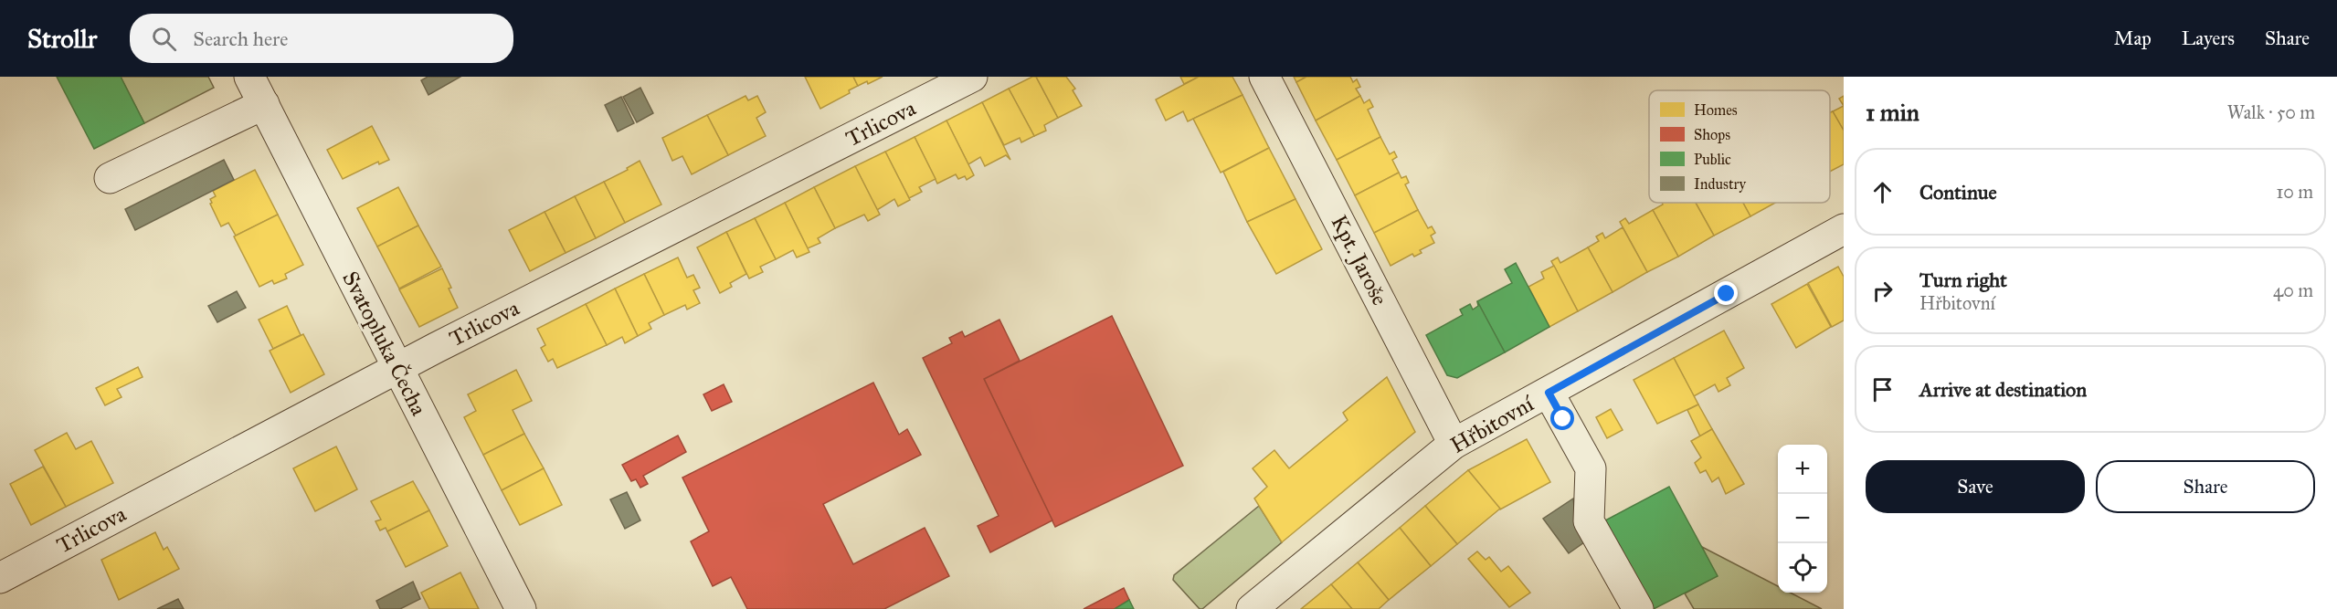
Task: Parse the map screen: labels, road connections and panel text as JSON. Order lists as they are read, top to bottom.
{
  "streets": {
    "street": [
      "Trlicova",
      "Kpt. Jaroše",
      "Svatopluka Čecha",
      "Hřbitovní"
    ]
  },
  "crossings": [
    ["Trlicova", "Svatopluka Čecha"],
    ["Kpt. Jaroše", "Hřbitovní"]
  ],
  "legend": [
    "Homes",
    "Shops",
    "Public",
    "Industry"
  ],
  "page": {
    "header": "Strollr",
    "search": "Search here",
    "nav": ["Map", "Layers", "Share"],
    "heading": ["1 min", "Walk · 50 m"],
    "list": [
      ["Continue", "10 m"],
      ["Turn right", "Hřbitovní", "40 m"],
      "Arrive at destination"
    ],
    "buttons": ["Save", "Share"],
    "map_buttons": ["+", "−"]
  }
}
